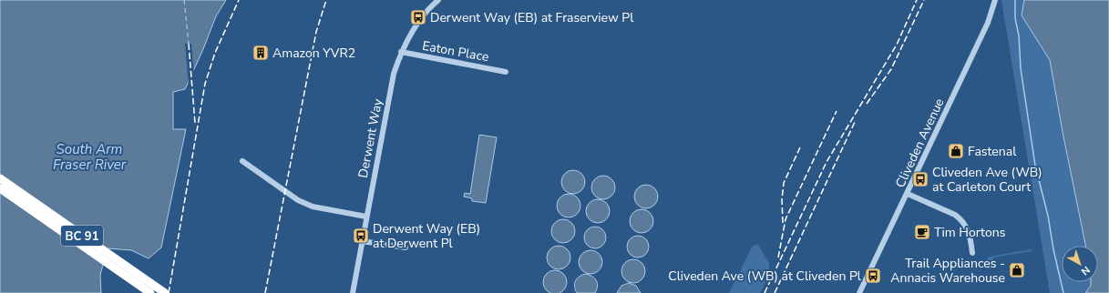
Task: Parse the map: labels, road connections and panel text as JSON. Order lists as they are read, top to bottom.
{
  "streets": {
    "highway": ["BC 91"],
    "street": ["Eaton Place", "Derwent Way", "Cliveden Avenue"]
  },
  "crossings": [
    ["Eaton Place", "Derwent Way"]
  ],
  "water": ["South Arm Fraser River"],
  "places": {
    "bus stop": [
      "Derwent Way (EB) at Fraserview Pl",
      "Cliveden Ave (WB) at Carleton Court",
      "Derwent Way (EB) at Derwent Pl",
      "Cliveden Ave (WB) at Cliveden Pl"
    ],
    "building": ["Amazon YVR2"],
    "shop": ["Fastenal", "Trail Appliances - Annacis Warehouse"],
    "cafe": ["Tim Hortons"]
  },
  "north": "bottom right"
}
